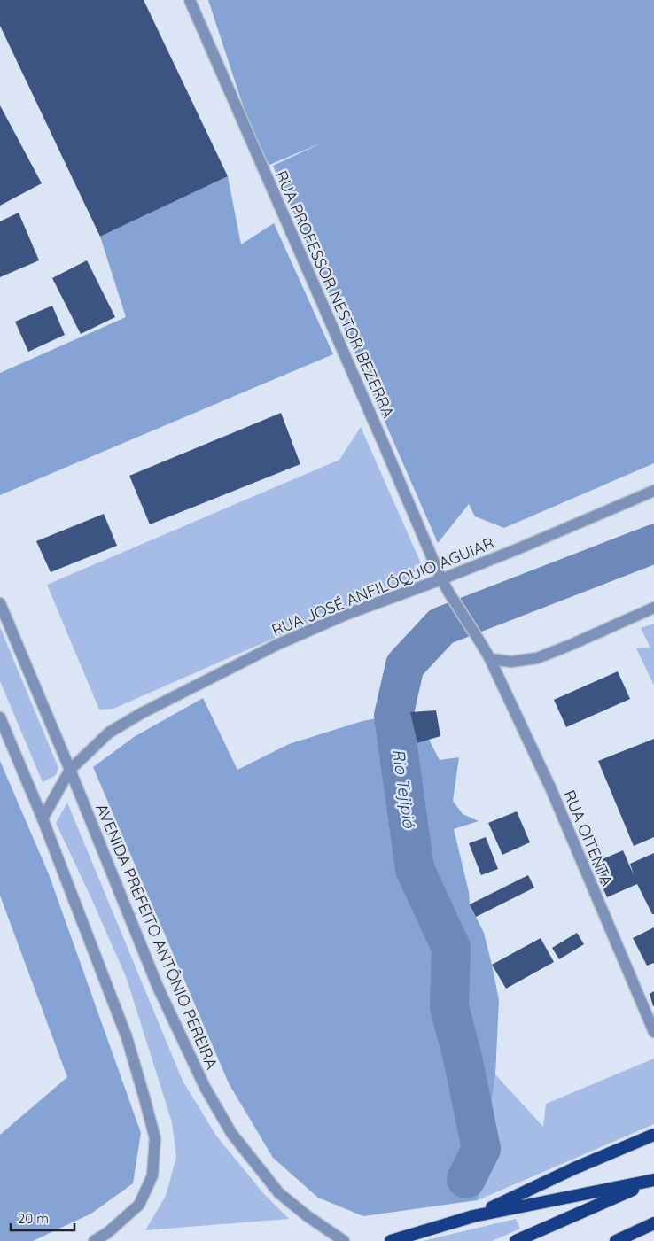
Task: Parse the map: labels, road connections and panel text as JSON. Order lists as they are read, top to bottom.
{
  "streets": {
    "street": [
      "RUA PROFESSOR NESTOR BEZERRA",
      "RUA JOSÉ ANFILÓQUIO AGUIAR",
      "RUA OITENTA",
      "AVENIDA PREFEITO ANTÔNIO PEREIRA"
    ]
  },
  "crossings": [
    ["RUA PROFESSOR NESTOR BEZERRA", "RUA JOSÉ ANFILÓQUIO AGUIAR"],
    ["RUA PROFESSOR NESTOR BEZERRA", "RUA OITENTA"],
    ["RUA JOSÉ ANFILÓQUIO AGUIAR", "AVENIDA PREFEITO ANTÔNIO PEREIRA"]
  ],
  "water": ["Rio Tejipió"],
  "scale_bar": "20 m"
}
